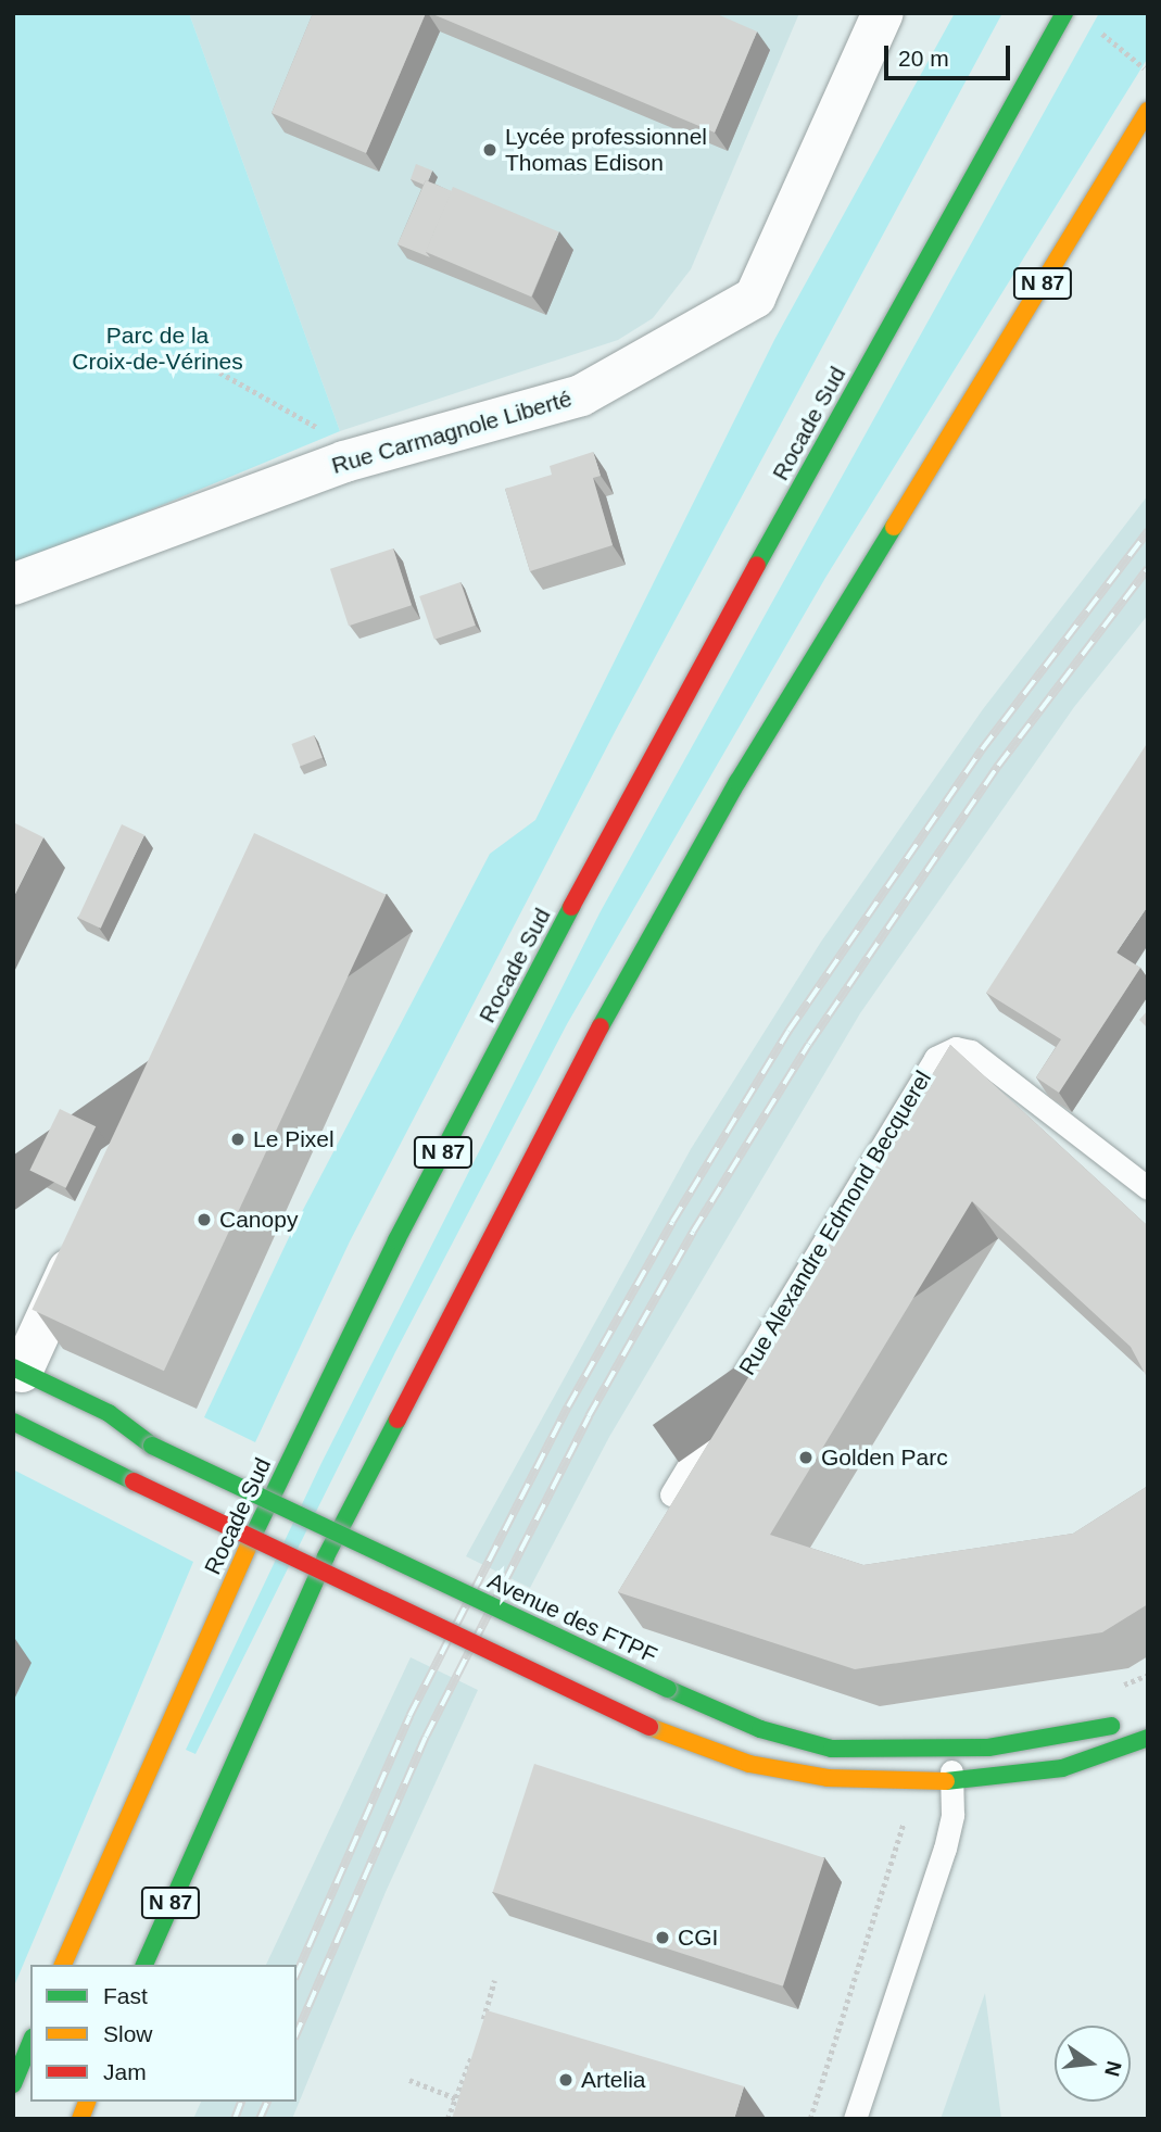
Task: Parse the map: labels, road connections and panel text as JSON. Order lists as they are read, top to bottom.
{
  "streets": {
    "main road": ["N 87", "Rocade Sud", "Avenue des FTPF"],
    "street": ["Rue Carmagnole Liberté"],
    "lane": ["Rue Alexandre Edmond Becquerel"]
  },
  "parks": ["Parc de la Croix-de-Vérines"],
  "places": [
    "Lycée professionnel Thomas Edison",
    "Le Pixel",
    "Canopy",
    "Golden Parc",
    "CGI",
    "Artelia"
  ],
  "legend": ["Fast", "Slow", "Jam"],
  "scale_bar": "20 m",
  "north": "right"
}
